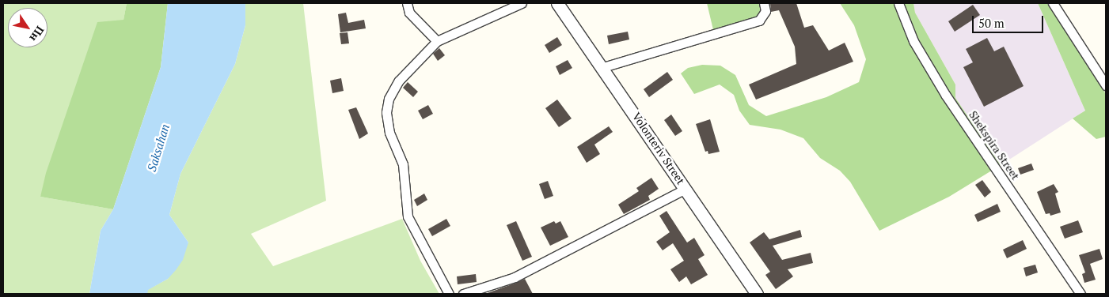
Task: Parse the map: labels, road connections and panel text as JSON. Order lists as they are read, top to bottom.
{
  "streets": {
    "street": ["Shekspira Street", "Volonteriv Street"]
  },
  "water": ["Saksahan"],
  "scale_bar": "50 m",
  "north": "bottom right"
}
